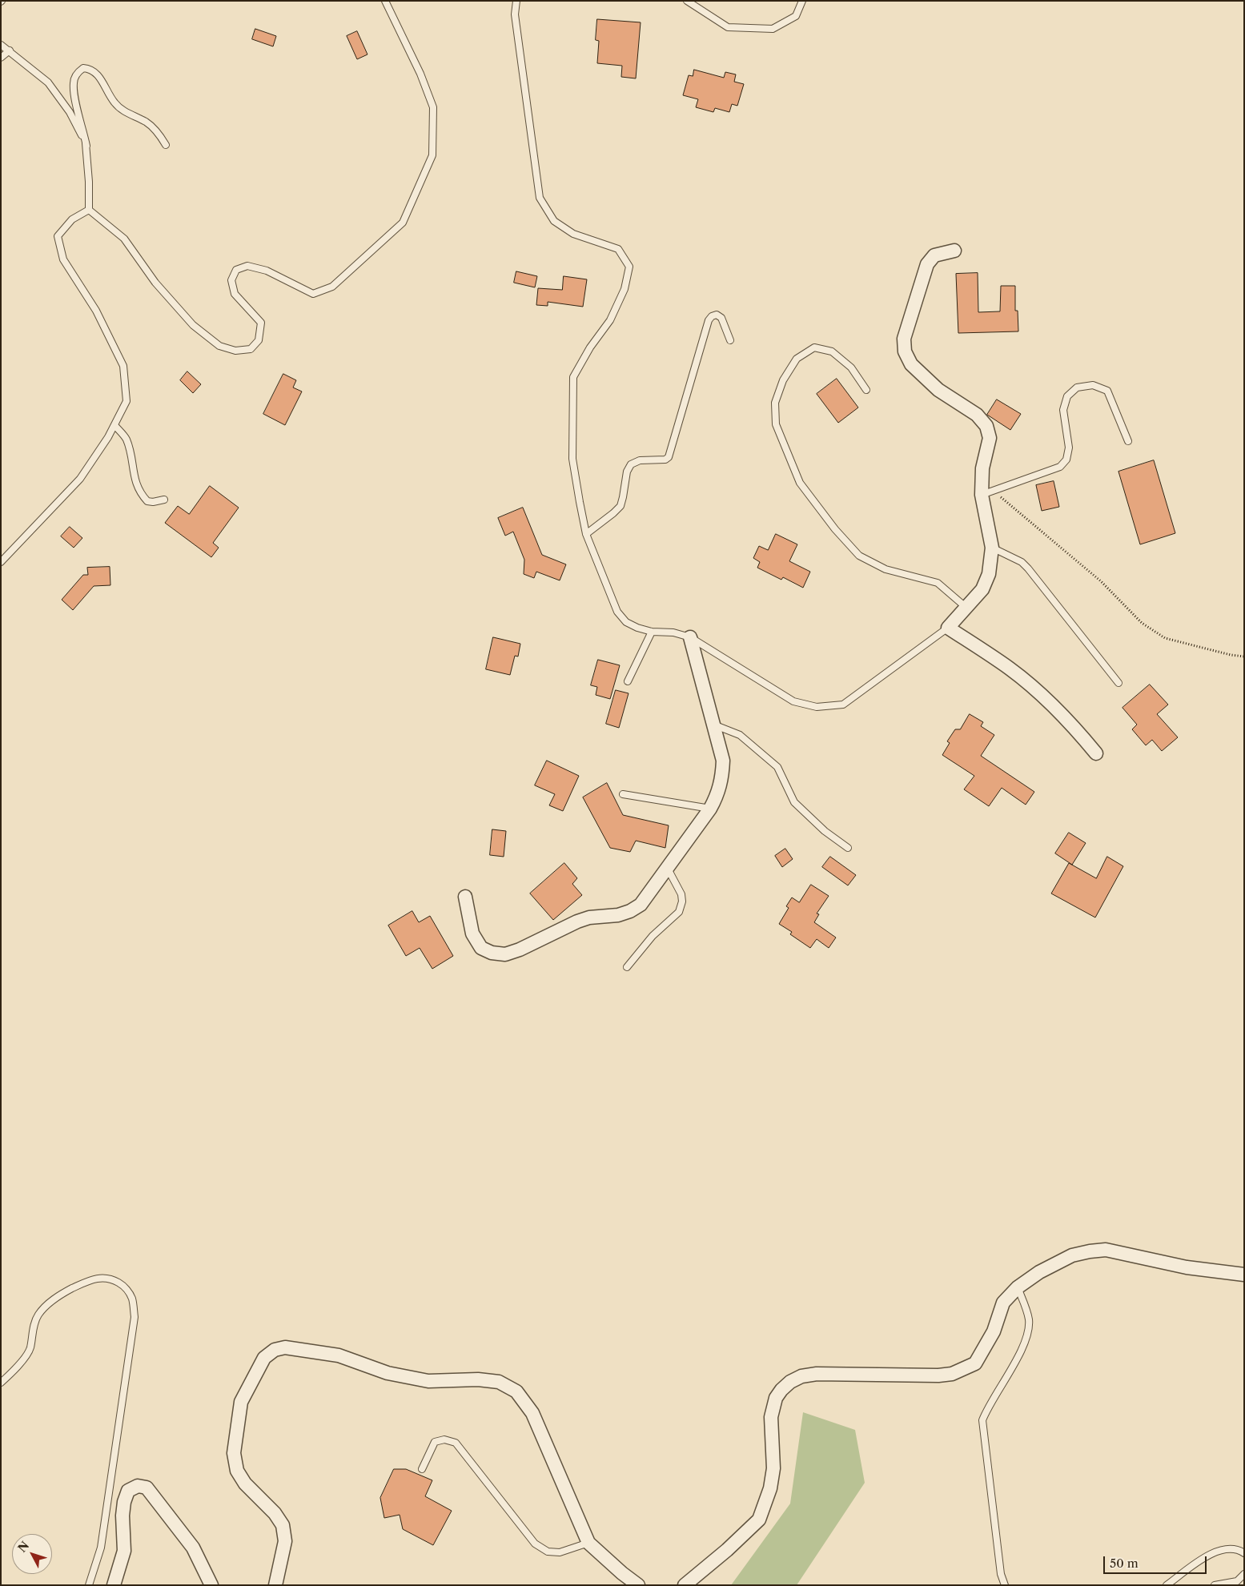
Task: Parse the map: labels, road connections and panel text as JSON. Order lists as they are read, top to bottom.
{
  "scale_bar": "50 m",
  "north": "top left"
}
